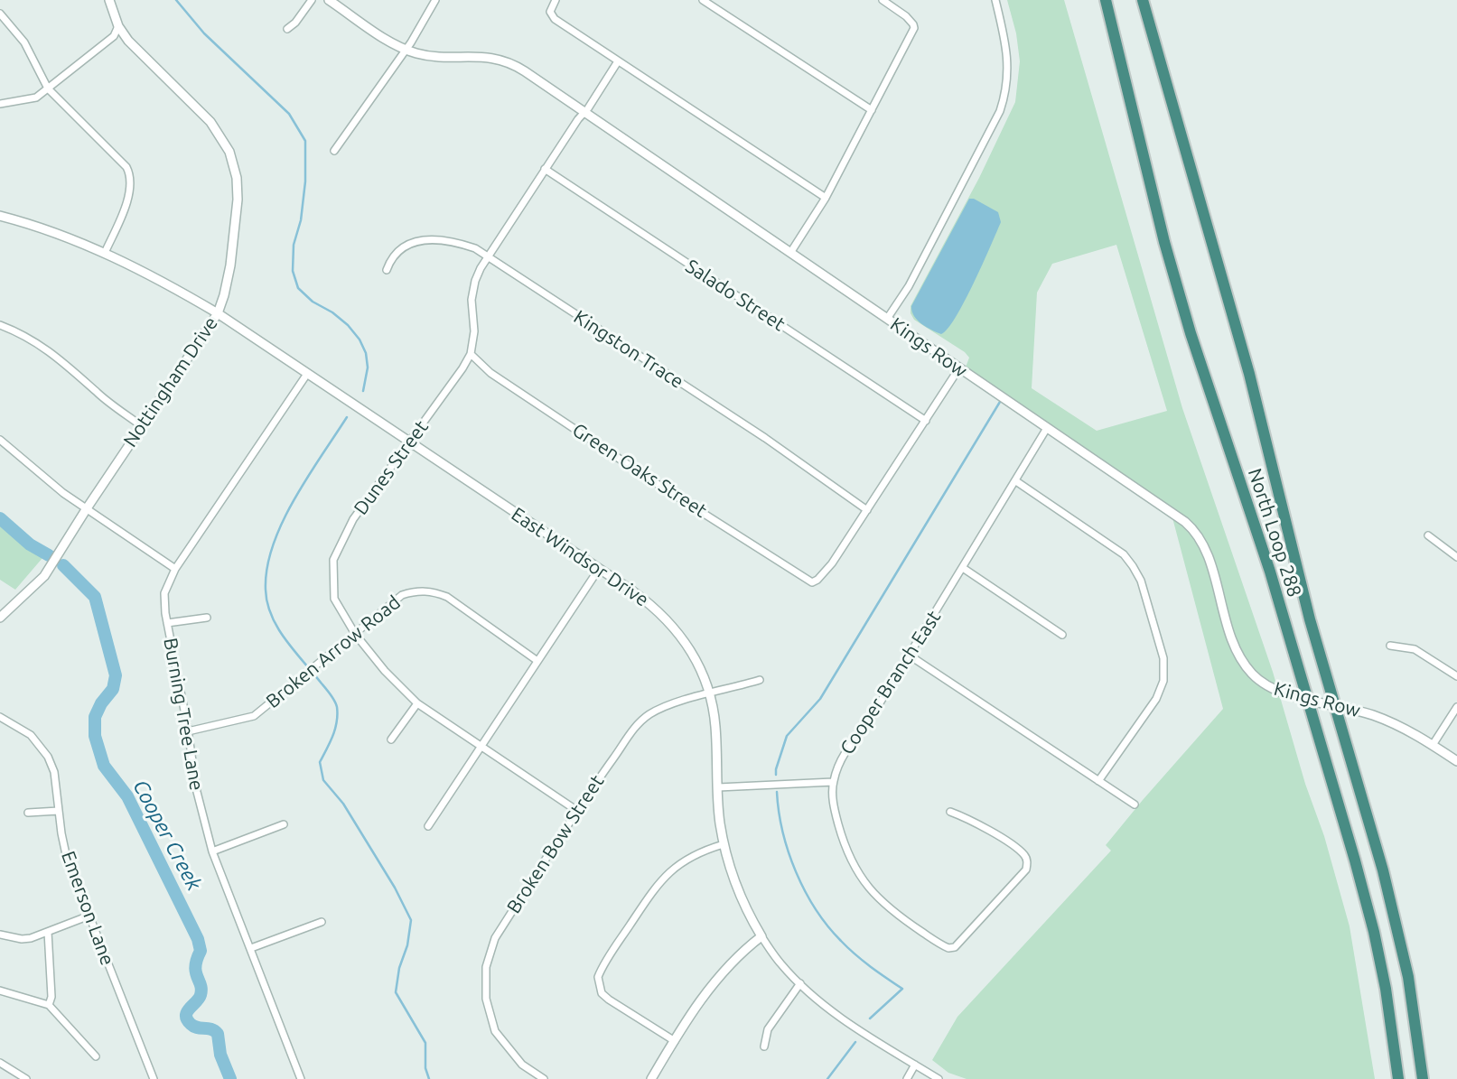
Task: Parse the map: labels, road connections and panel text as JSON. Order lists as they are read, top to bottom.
{
  "streets": {
    "highway": ["North Loop 288"],
    "street": [
      "Salado Street",
      "Kings Row",
      "Kingston Trace",
      "Nottingham Drive",
      "Dunes Street",
      "Green Oaks Street",
      "East Windsor Drive",
      "Broken Arrow Road",
      "Cooper Branch East",
      "Burning Tree Lane",
      "Broken Bow Street",
      "Emerson Lane"
    ]
  },
  "crossings": [
    ["Salado Street", "Dunes Street"],
    ["Kings Row", "Dunes Street"],
    ["Kings Row", "North Loop 288"],
    ["Kings Row", "Cooper Branch East"],
    ["Kingston Trace", "Dunes Street"],
    ["Kingston Trace", "Green Oaks Street"],
    ["Nottingham Drive", "East Windsor Drive"],
    ["Dunes Street", "Green Oaks Street"],
    ["Dunes Street", "East Windsor Drive"],
    ["Dunes Street", "Broken Arrow Road"],
    ["Dunes Street", "Broken Bow Street"],
    ["East Windsor Drive", "Burning Tree Lane"],
    ["East Windsor Drive", "Broken Bow Street"],
    ["Broken Arrow Road", "Burning Tree Lane"]
  ],
  "water": ["Cooper Creek"]
}
